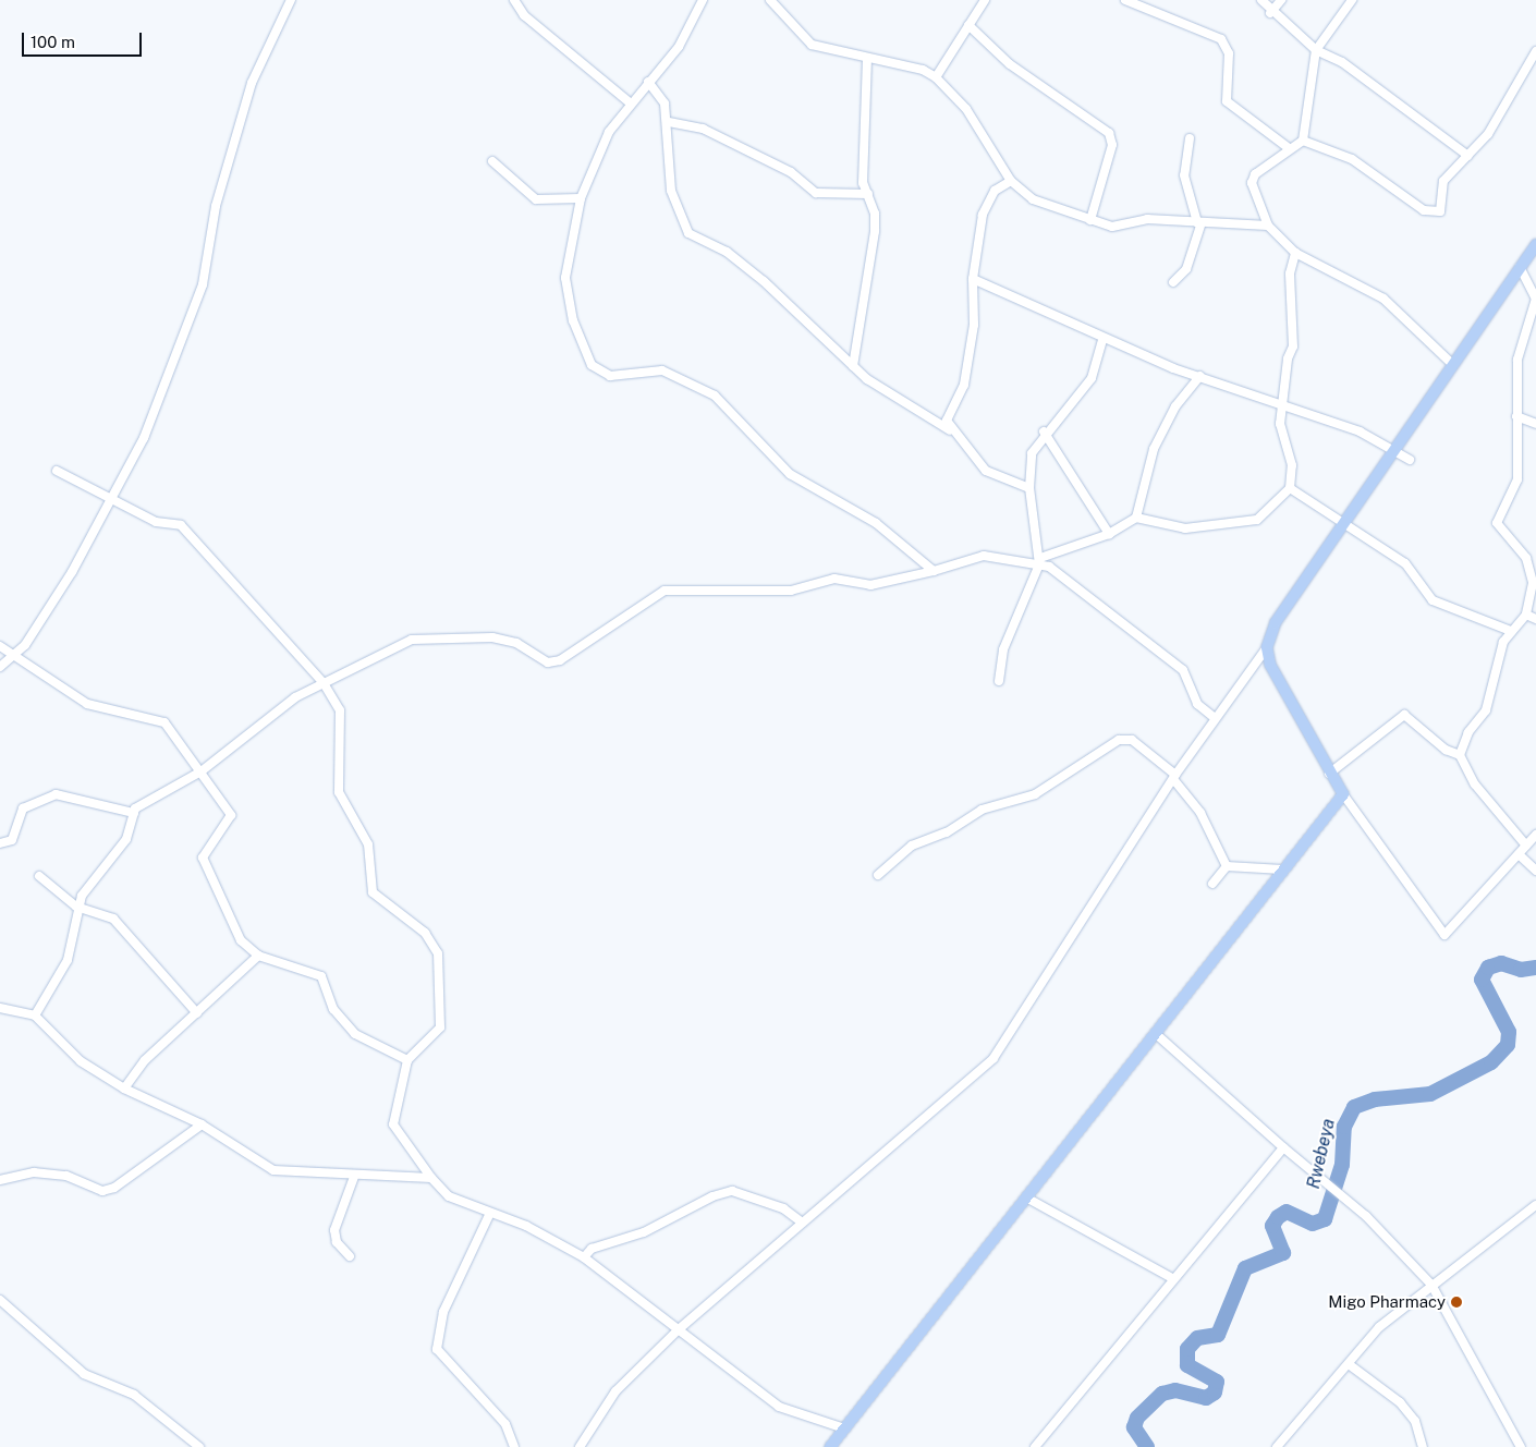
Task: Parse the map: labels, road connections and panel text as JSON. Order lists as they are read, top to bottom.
{
  "water": ["Rwebeya"],
  "places": ["Migo Pharmacy"],
  "scale_bar": "100 m"
}
